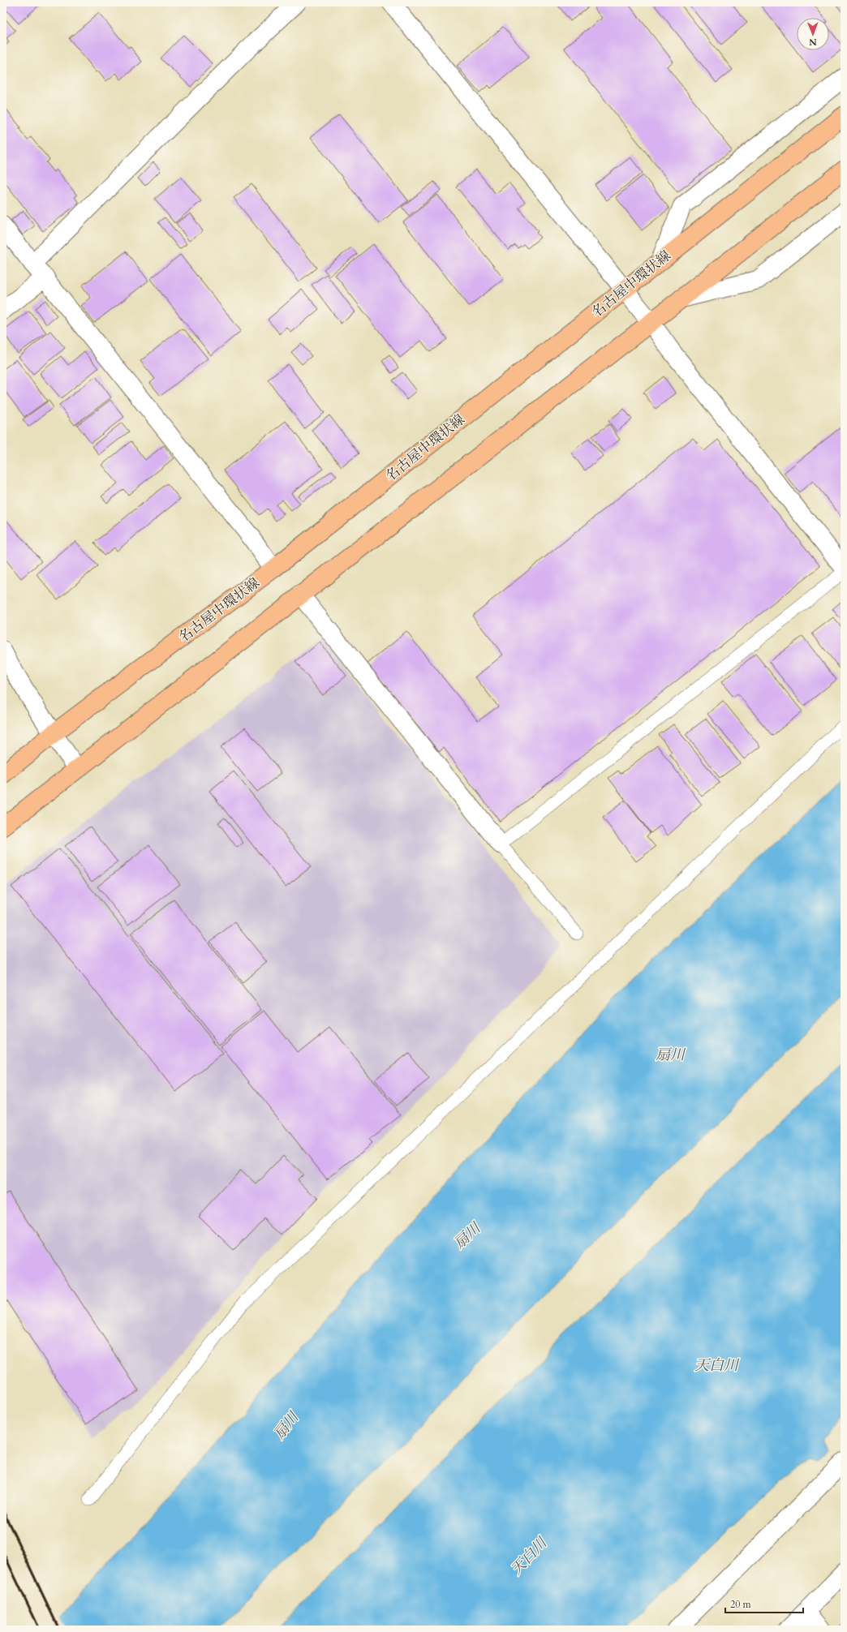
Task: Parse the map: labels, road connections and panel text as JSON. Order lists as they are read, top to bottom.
{
  "streets": {
    "main road": ["名古屋中環状線"]
  },
  "water": ["扇川", "天白川"],
  "scale_bar": "20 m",
  "north": "bottom"
}
